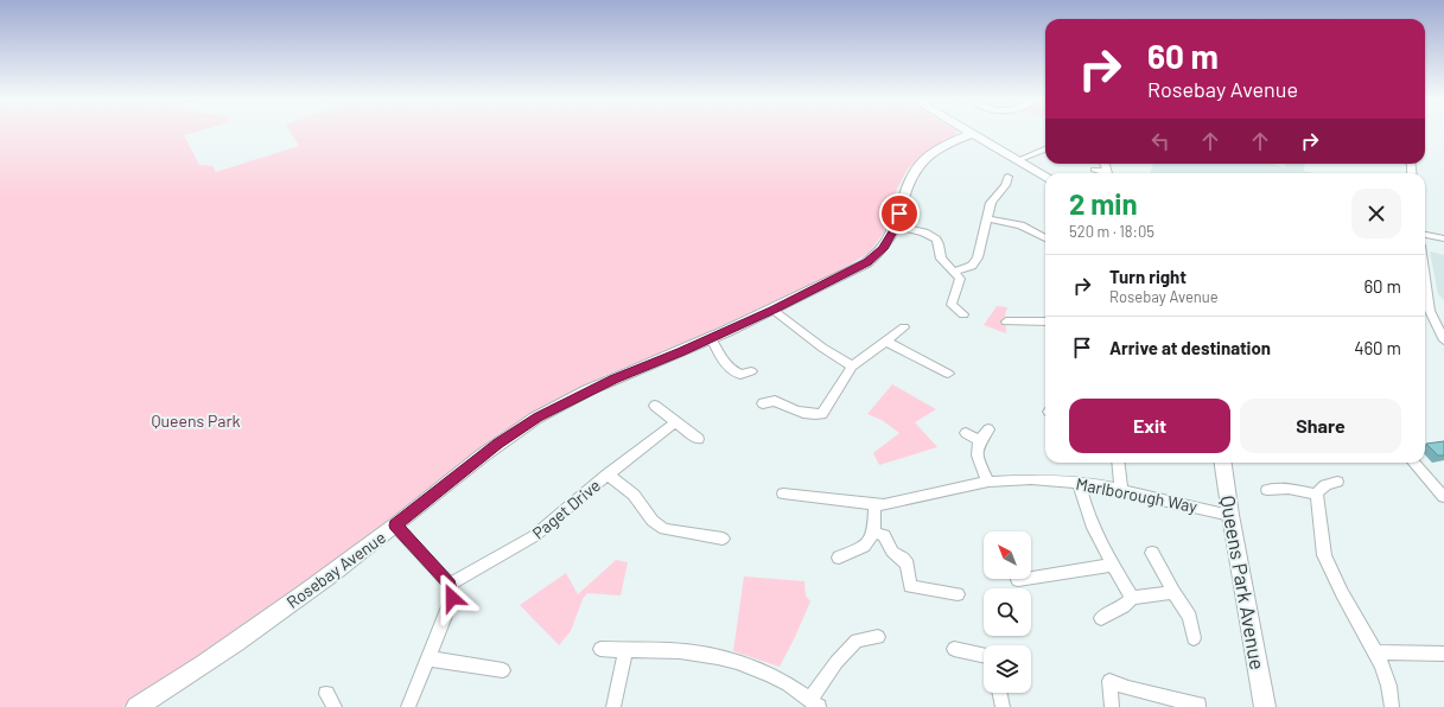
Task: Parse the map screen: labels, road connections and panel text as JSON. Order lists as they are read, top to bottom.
{
  "streets": {
    "street": [
      "Marlborough Way",
      "Paget Drive",
      "Rosebay Avenue",
      "Queens Park Avenue"
    ]
  },
  "crossings": [
    ["Marlborough Way", "Queens Park Avenue"]
  ],
  "parks": ["Queens Park"],
  "north": "top left",
  "page": {
    "turn": ["60 m", "Rosebay Avenue"],
    "heading": ["2 min", "520 m · 18:05"],
    "list": [
      {
        "name": "Turn right",
        "note": "Rosebay Avenue",
        "value": "60 m"
      },
      {
        "name": "Arrive at destination",
        "value": "460 m"
      }
    ],
    "buttons": ["Exit", "Share"]
  }
}
